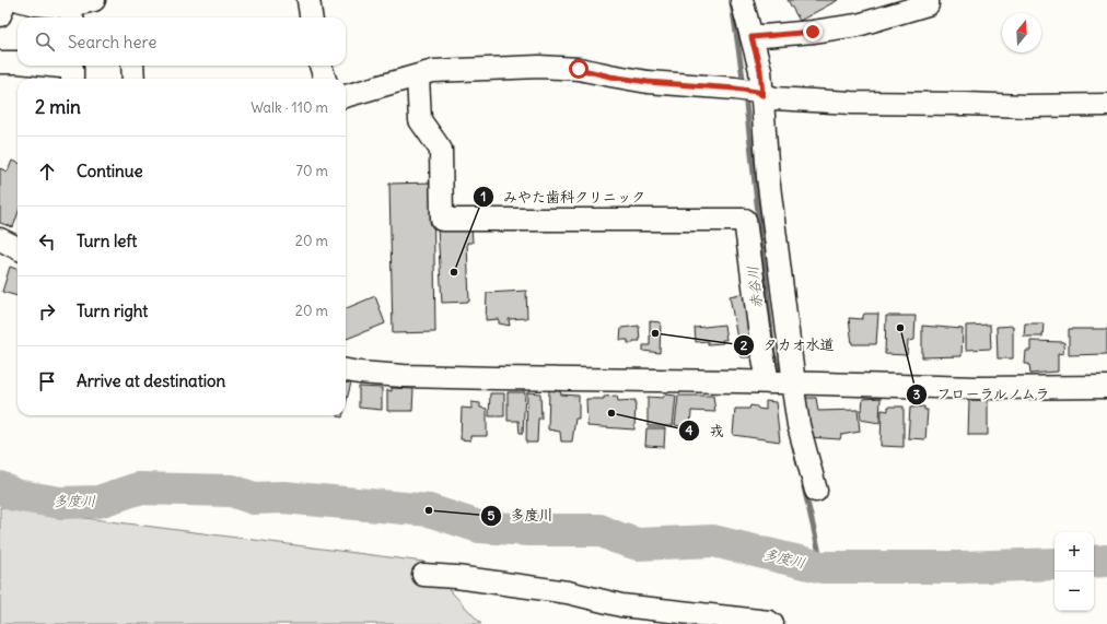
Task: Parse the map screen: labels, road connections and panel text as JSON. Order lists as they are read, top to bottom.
{
  "water": ["赤谷川", "多度川"],
  "places": [
    "みやた歯科クリニック",
    "フローラルノムラ",
    "タカオ水道",
    "戎",
    "多度川"
  ],
  "north": "top",
  "page": {
    "search": "Search here",
    "heading": ["2 min", "Walk · 110 m"],
    "list": [
      ["Continue", "70 m"],
      ["Turn left", "20 m"],
      ["Turn right", "20 m"],
      "Arrive at destination"
    ],
    "map_buttons": ["+", "−"]
  }
}
